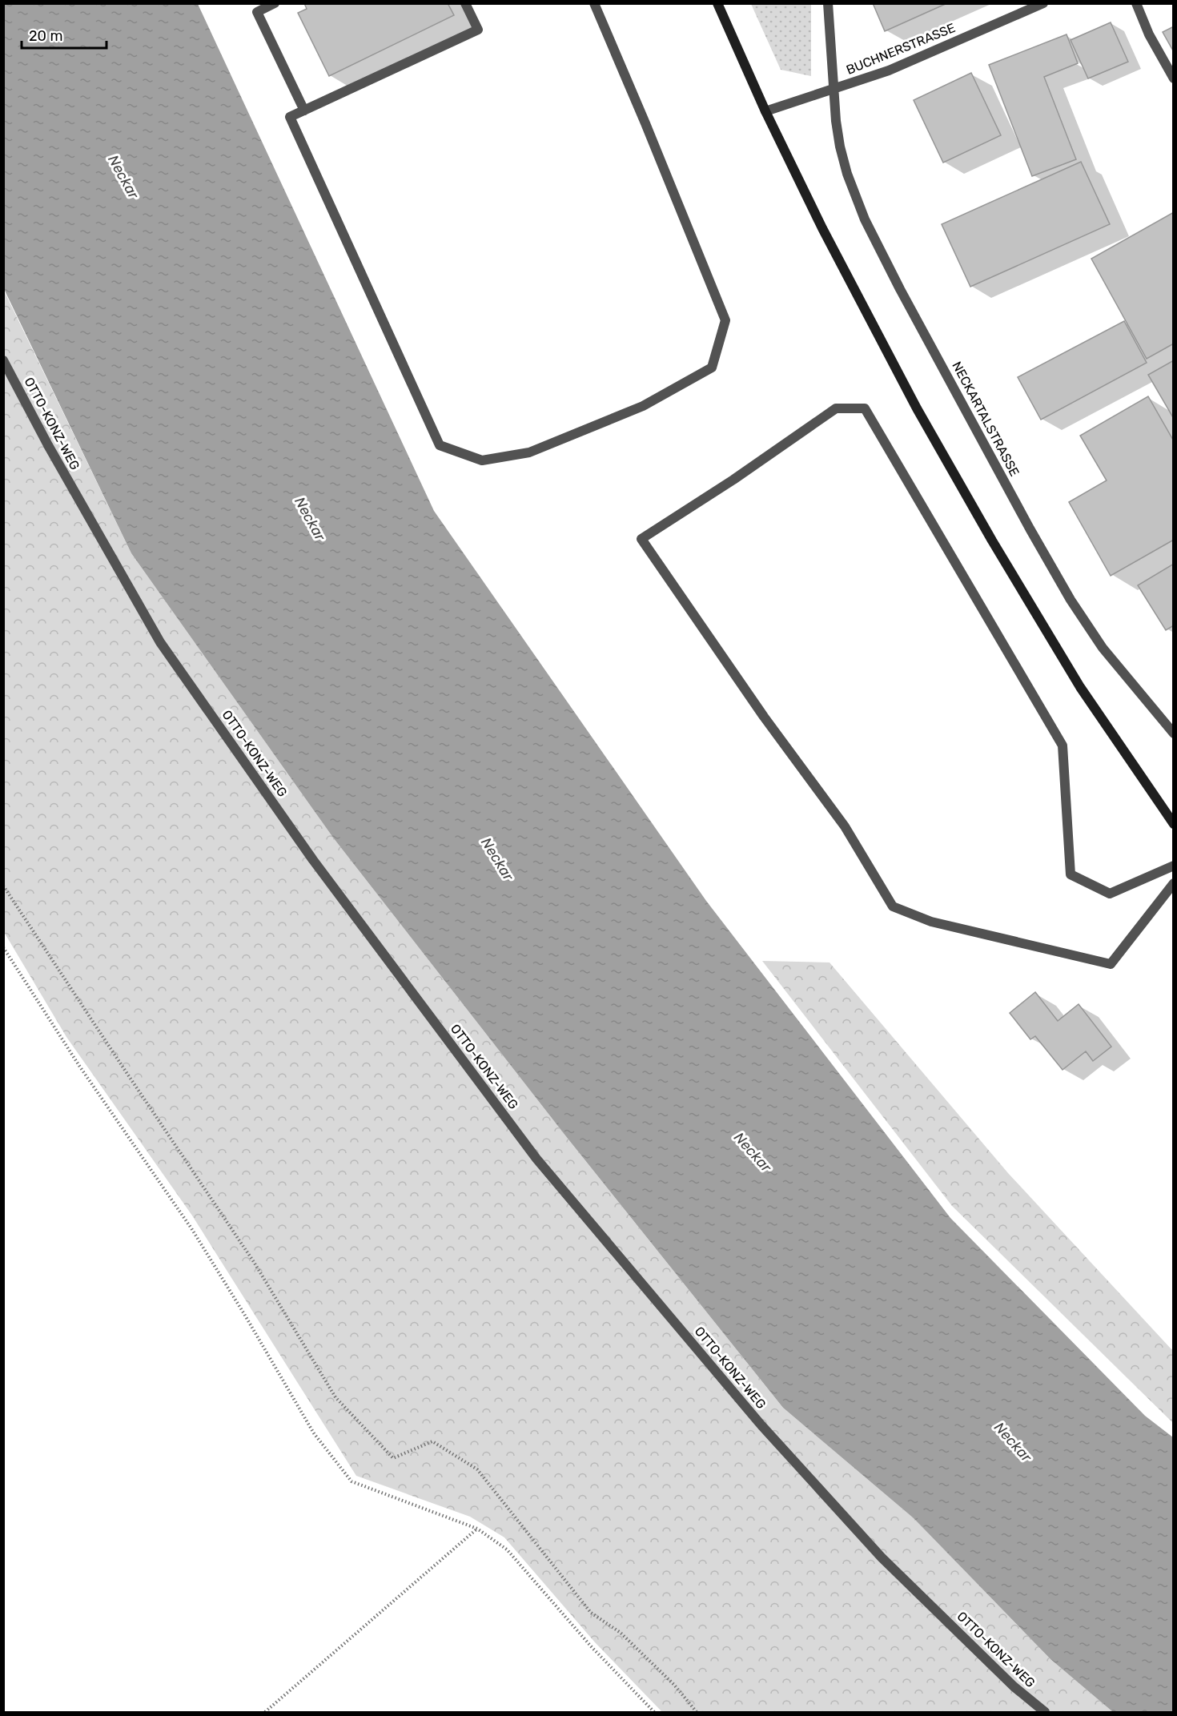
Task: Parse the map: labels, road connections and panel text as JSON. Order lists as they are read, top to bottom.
{
  "streets": {
    "street": ["BUCHNERSTRASSE", "NECKARTALSTRASSE", "OTTO-KONZ-WEG"]
  },
  "crossings": [
    ["BUCHNERSTRASSE", "NECKARTALSTRASSE"]
  ],
  "water": ["Neckar"],
  "scale_bar": "20 m"
}
